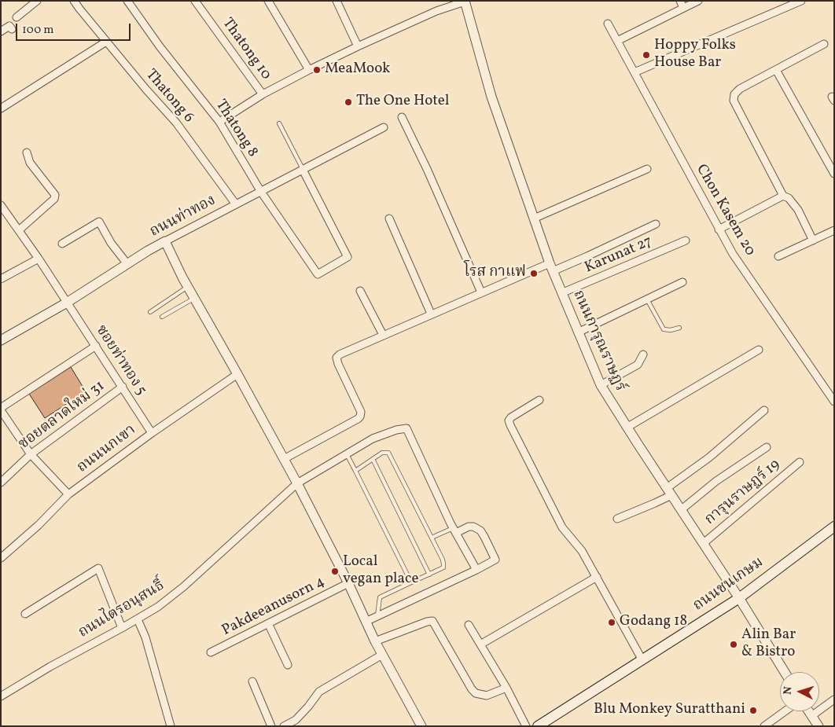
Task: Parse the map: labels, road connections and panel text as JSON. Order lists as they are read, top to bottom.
{
  "streets": {
    "main road": ["ถนนชนเกษม"],
    "street": [
      "Thatong 10",
      "Thatong 6",
      "Thatong 8",
      "Chon Kasem 20",
      "ถนนท่าทอง",
      "Karunat 27",
      "ถนนการุณราษฏร์",
      "ซอยท่าทอง 5",
      "ซอยตลาดใหม่ 31",
      "ถนนนกเขา",
      "การุนราษฏร์ 19",
      "Pakdeeanusorn 4",
      "ถนนไตรอนุสนธิ์"
    ]
  },
  "crossings": [
    ["Thatong 6", "ถนนท่าทอง"],
    ["Thatong 8", "ถนนท่าทอง"],
    ["ถนนท่าทอง", "ซอยท่าทอง 5"],
    ["Karunat 27", "ถนนการุณราษฏร์"],
    ["ถนนการุณราษฏร์", "การุนราษฏร์ 19"],
    ["ถนนการุณราษฏร์", "ถนนชนเกษม"],
    ["ซอยท่าทอง 5", "ซอยตลาดใหม่ 31"],
    ["ซอยท่าทอง 5", "ถนนนกเขา"]
  ],
  "places": [
    "Hoppy Folks House Bar",
    "MeaMook",
    "The One Hotel",
    "โรส กาแฟ",
    "Local vegan place",
    "Godang 18",
    "Alin Bar & Bistro",
    "Blu Monkey Suratthani"
  ],
  "scale_bar": "100 m",
  "north": "left"
}
